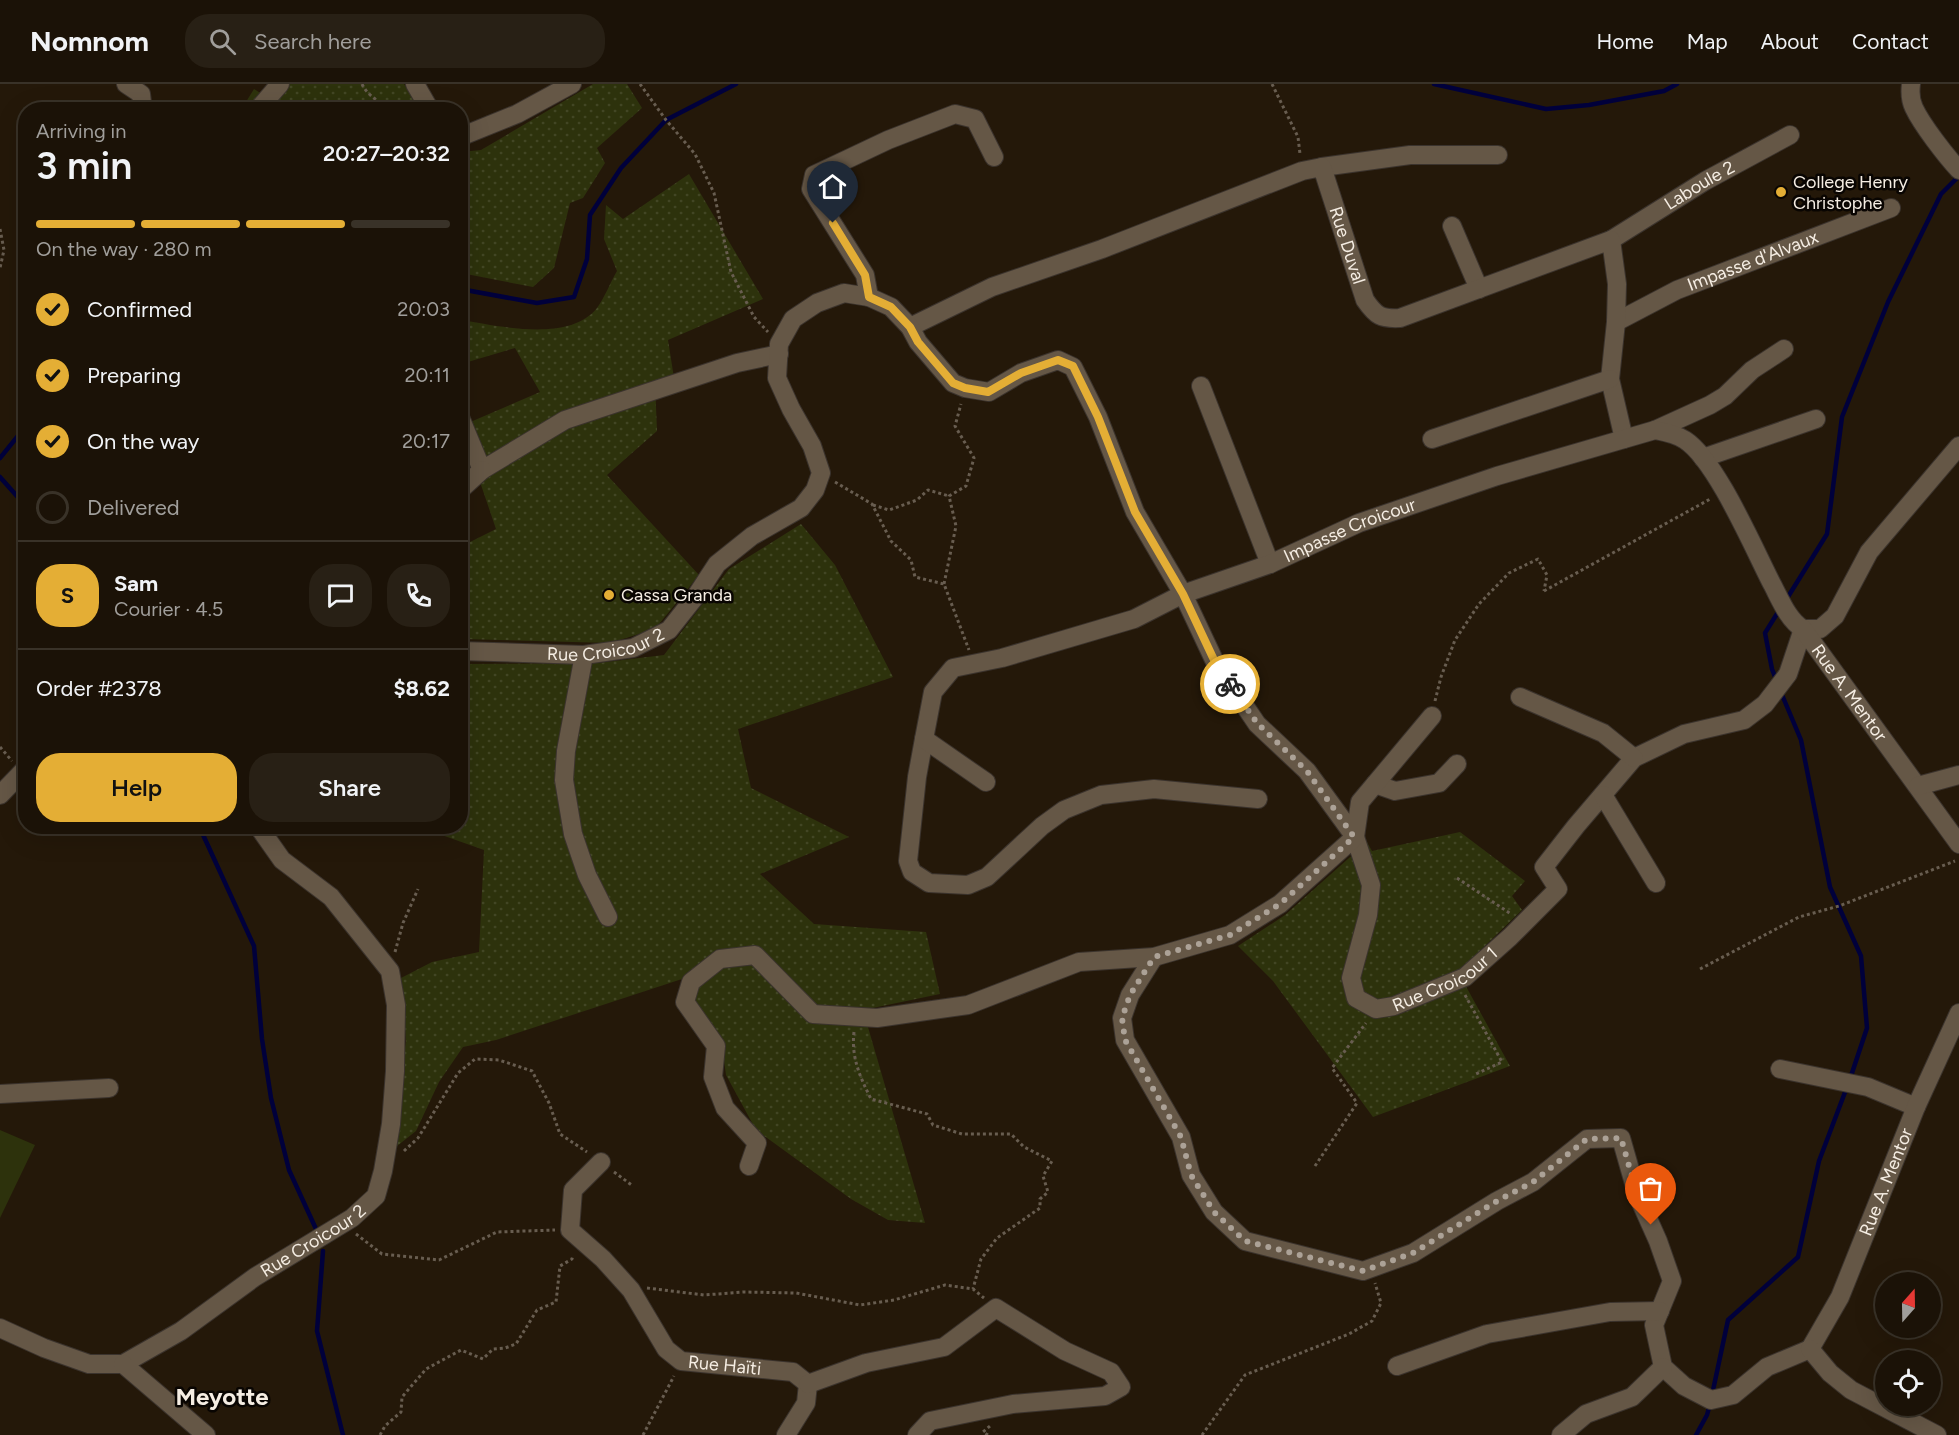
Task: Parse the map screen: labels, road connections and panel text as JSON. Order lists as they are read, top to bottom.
{
  "streets": {
    "street": [
      "Laboule 2",
      "Rue Duval",
      "Impasse d'Alvaux",
      "Impasse Croicour",
      "Rue Croicour 2",
      "Rue A. Mentor",
      "Rue Croicour 1",
      "Rue Haïti"
    ]
  },
  "crossings": [
    ["Laboule 2", "Rue Duval"],
    ["Impasse Croicour", "Rue Croicour 1"],
    ["Rue A. Mentor", "Rue Croicour 1"]
  ],
  "districts": ["Meyotte"],
  "places": ["College Henry Christophe", "Cassa Granda"],
  "north": "top",
  "page": {
    "header": "Nomnom",
    "search": "Search here",
    "nav": [
      "Home",
      "Map",
      "About",
      "Contact"
    ],
    "heading": ["3 min", "Arriving in", "20:27–20:32"],
    "panel": [
      "Sam",
      "Courier · 4.5",
      "Order #2378",
      "$8.62"
    ],
    "bar": "On the way · 280 m",
    "list": [
      ["Confirmed", "20:03"],
      ["Preparing", "20:11"],
      ["On the way", "20:17"],
      "Delivered"
    ],
    "round": "S",
    "buttons": ["Help", "Share"]
  }
}
